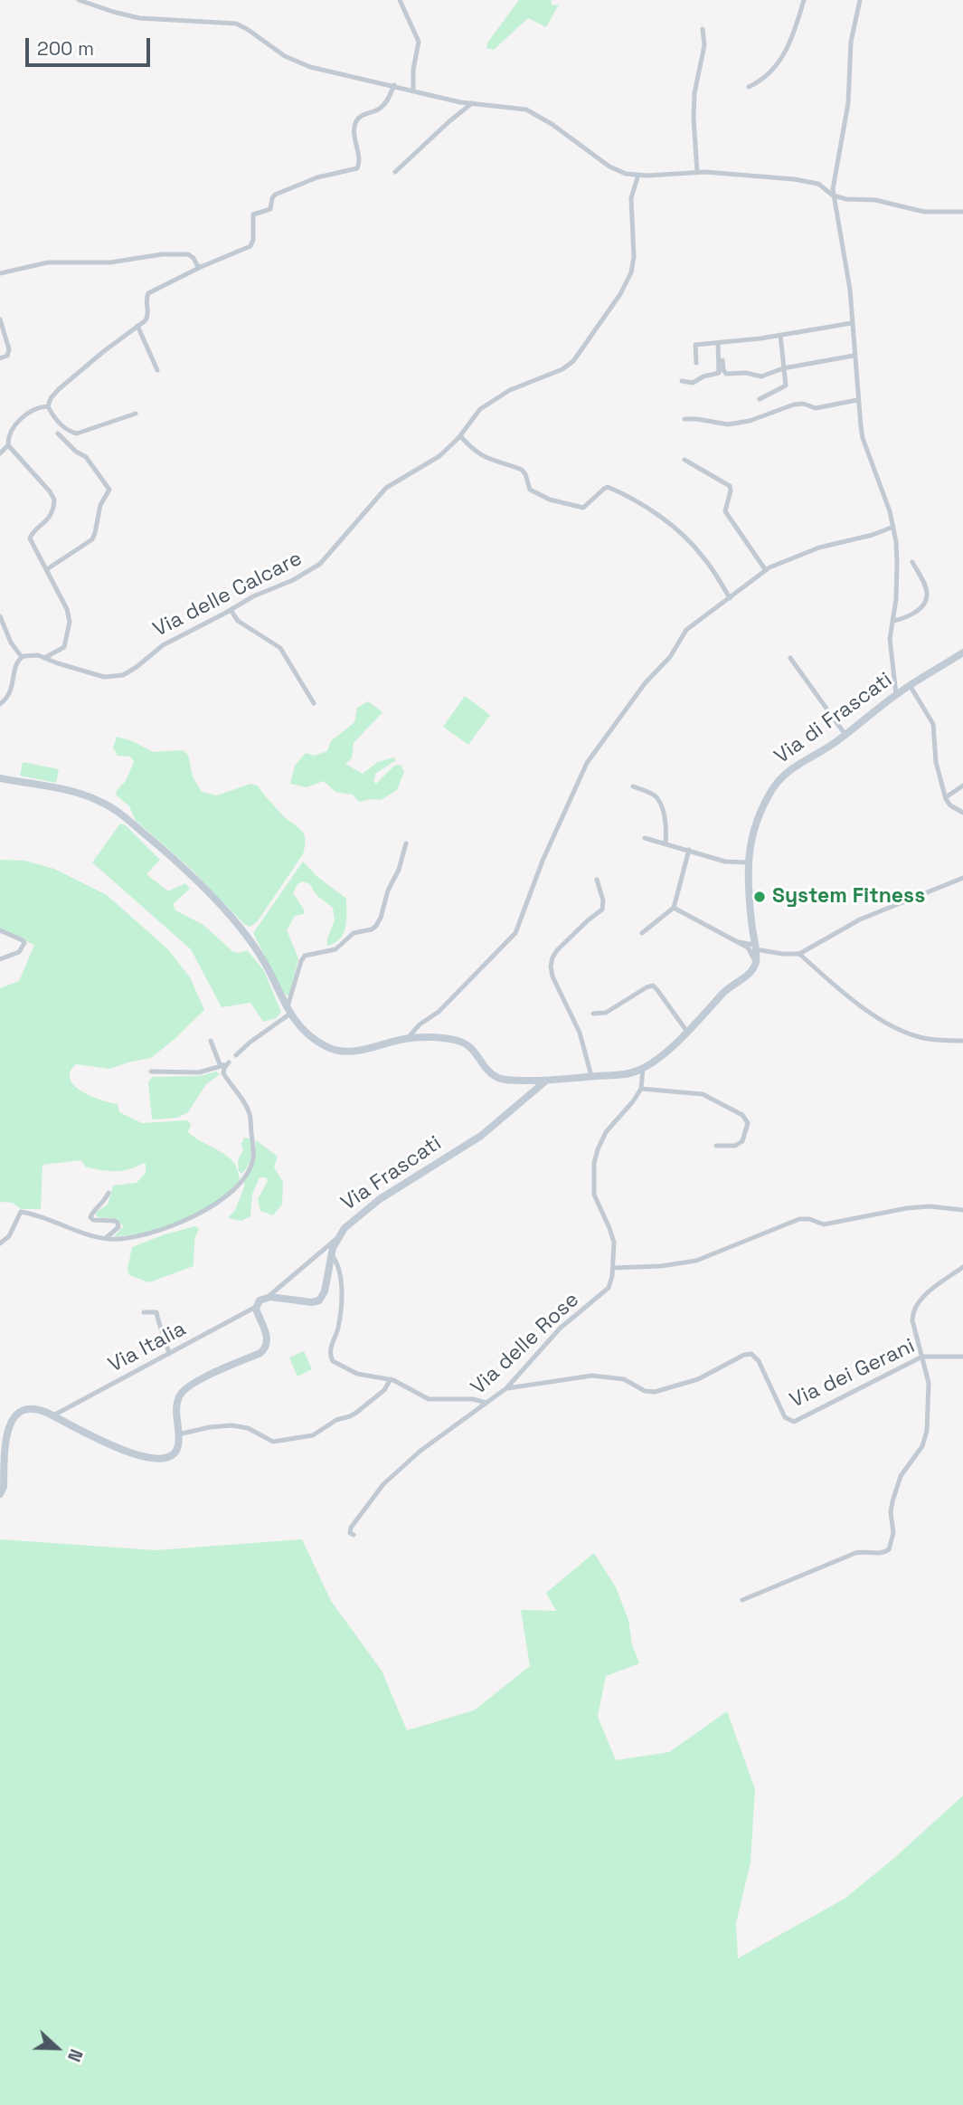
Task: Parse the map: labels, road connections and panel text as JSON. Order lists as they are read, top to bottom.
{
  "streets": {
    "main road": ["Via di Frascati", "Via Frascati"],
    "street": [
      "Via delle Calcare",
      "Via delle Rose",
      "Via Italia",
      "Via dei Gerani"
    ]
  },
  "crossings": [
    ["Via delle Rose", "Via dei Gerani"]
  ],
  "places": ["System Fitness"],
  "scale_bar": "200 m",
  "north": "right"
}
